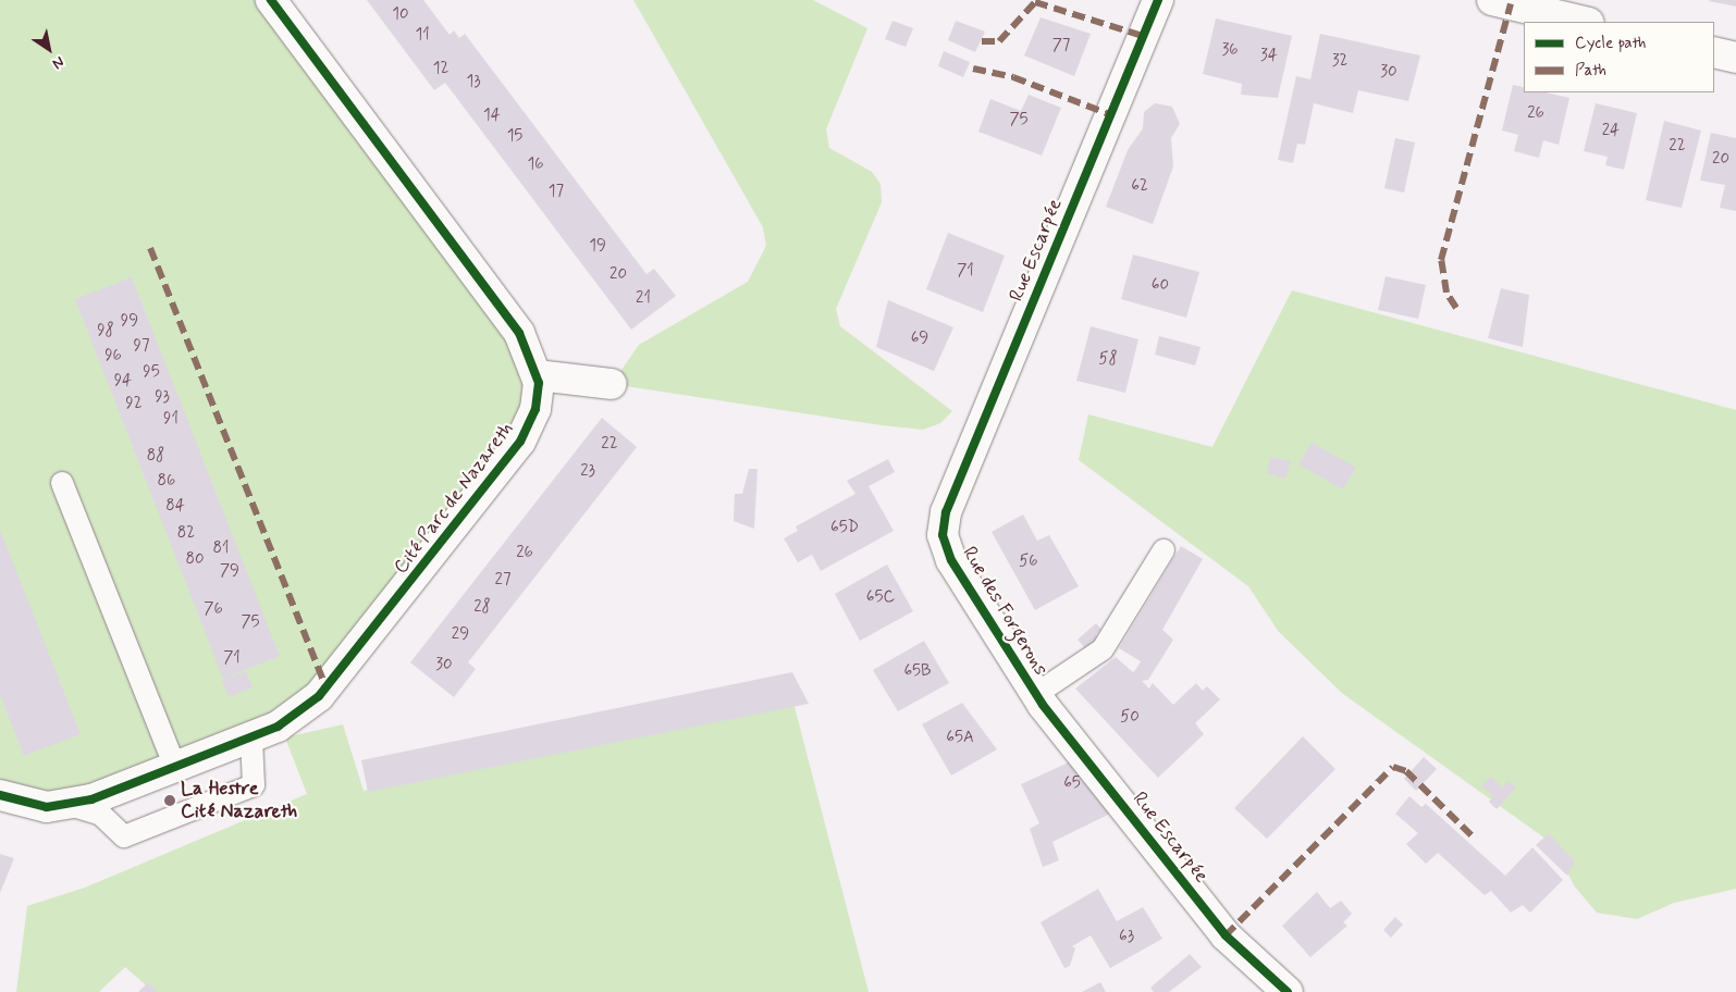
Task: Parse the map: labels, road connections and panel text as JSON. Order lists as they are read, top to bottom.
{
  "streets": {
    "street": ["Rue Escarpée", "Cité Parc de Nazareth", "Rue des Forgerons"]
  },
  "crossings": [
    ["Rue Escarpée", "Rue des Forgerons"]
  ],
  "places": ["La Hestre Cité Nazareth"],
  "house_numbers": [
    "10",
    "11",
    "77",
    "36",
    "34",
    "32",
    "12",
    "30",
    "13",
    "26",
    "14",
    "75",
    "24",
    "15",
    "22",
    "20",
    "16",
    "62",
    "17",
    "19",
    "71",
    "20",
    "60",
    "21",
    "99",
    "98",
    "69",
    "97",
    "96",
    "58",
    "95",
    "94",
    "93",
    "92",
    "91",
    "22",
    "88",
    "23",
    "86",
    "84",
    "65D",
    "82",
    "81",
    "26",
    "80",
    "56",
    "79",
    "27",
    "65C",
    "28",
    "76",
    "75",
    "29",
    "71",
    "30",
    "65B",
    "50",
    "65A",
    "65",
    "63"
  ],
  "legend": ["Cycle path", "Path"],
  "north": "bottom right"
}
